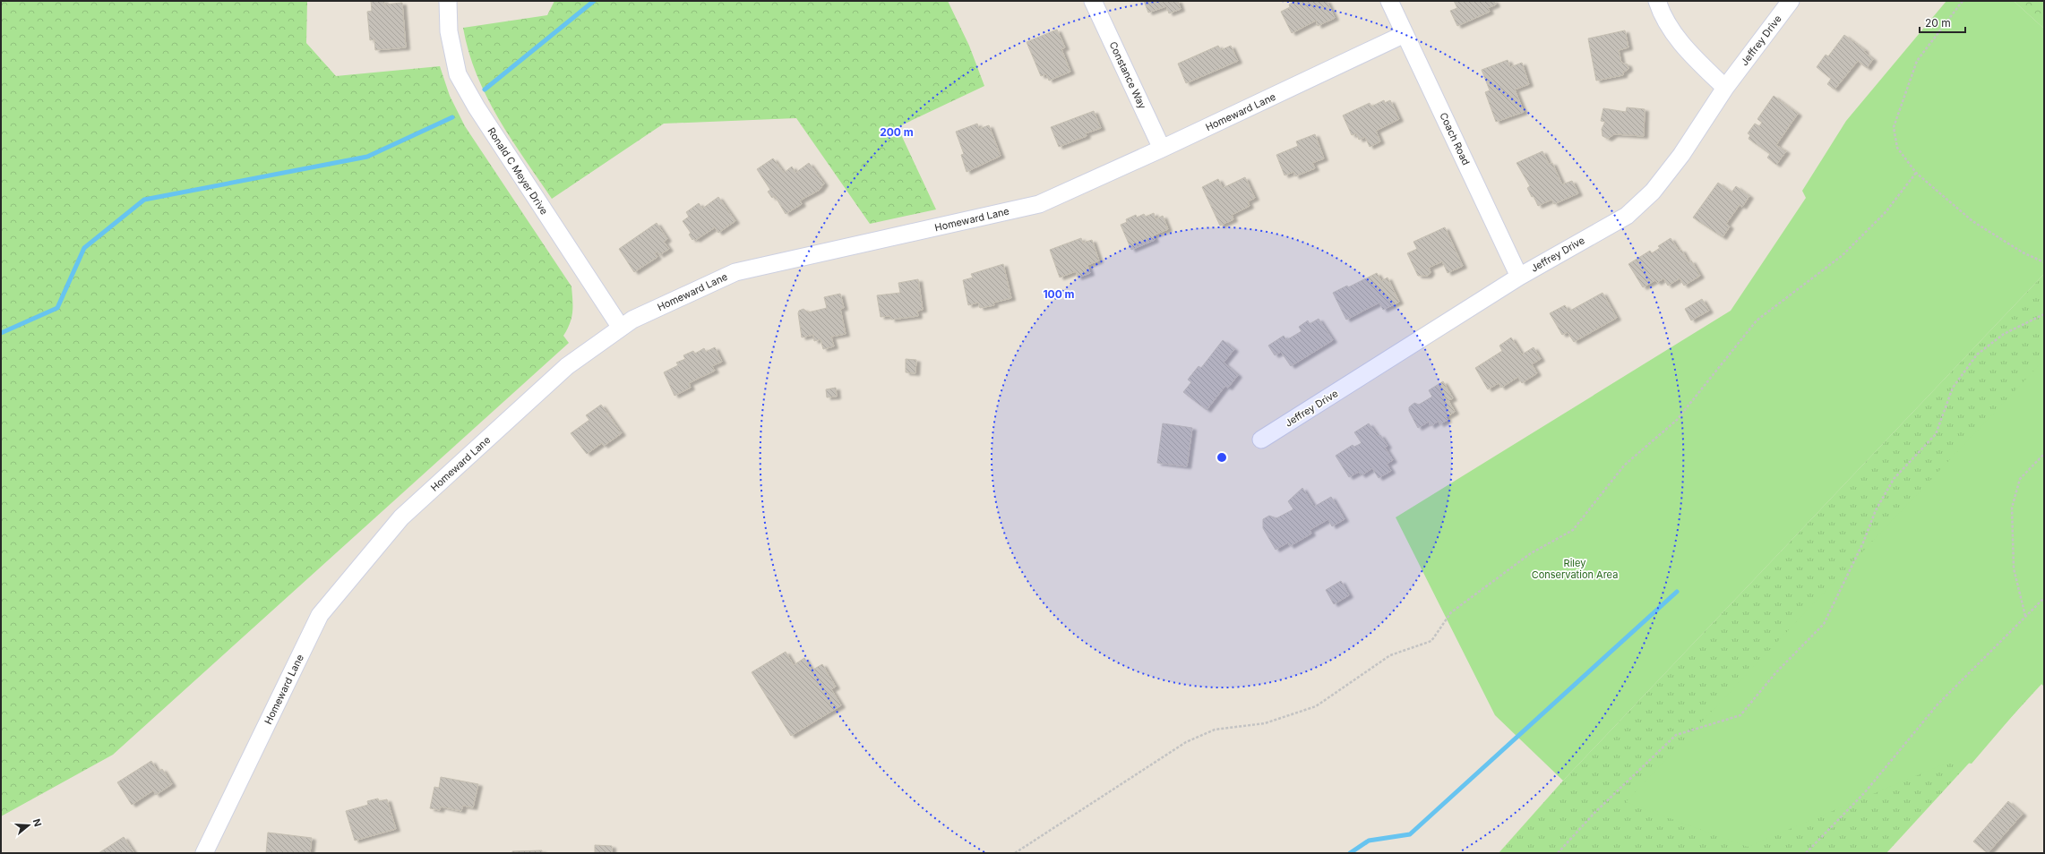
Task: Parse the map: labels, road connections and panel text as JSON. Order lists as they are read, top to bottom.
{
  "streets": {
    "street": [
      "Jeffrey Drive",
      "Constance Way",
      "Homeward Lane",
      "Coach Road",
      "Ronald C Meyer Drive"
    ]
  },
  "crossings": [
    ["Jeffrey Drive", "Coach Road"],
    ["Constance Way", "Homeward Lane"],
    ["Homeward Lane", "Coach Road"],
    ["Homeward Lane", "Ronald C Meyer Drive"]
  ],
  "parks": ["Riley Conservation Area"],
  "scale_bar": "20 m",
  "north": "right",
  "rings": ["200 m", "100 m"]
}
